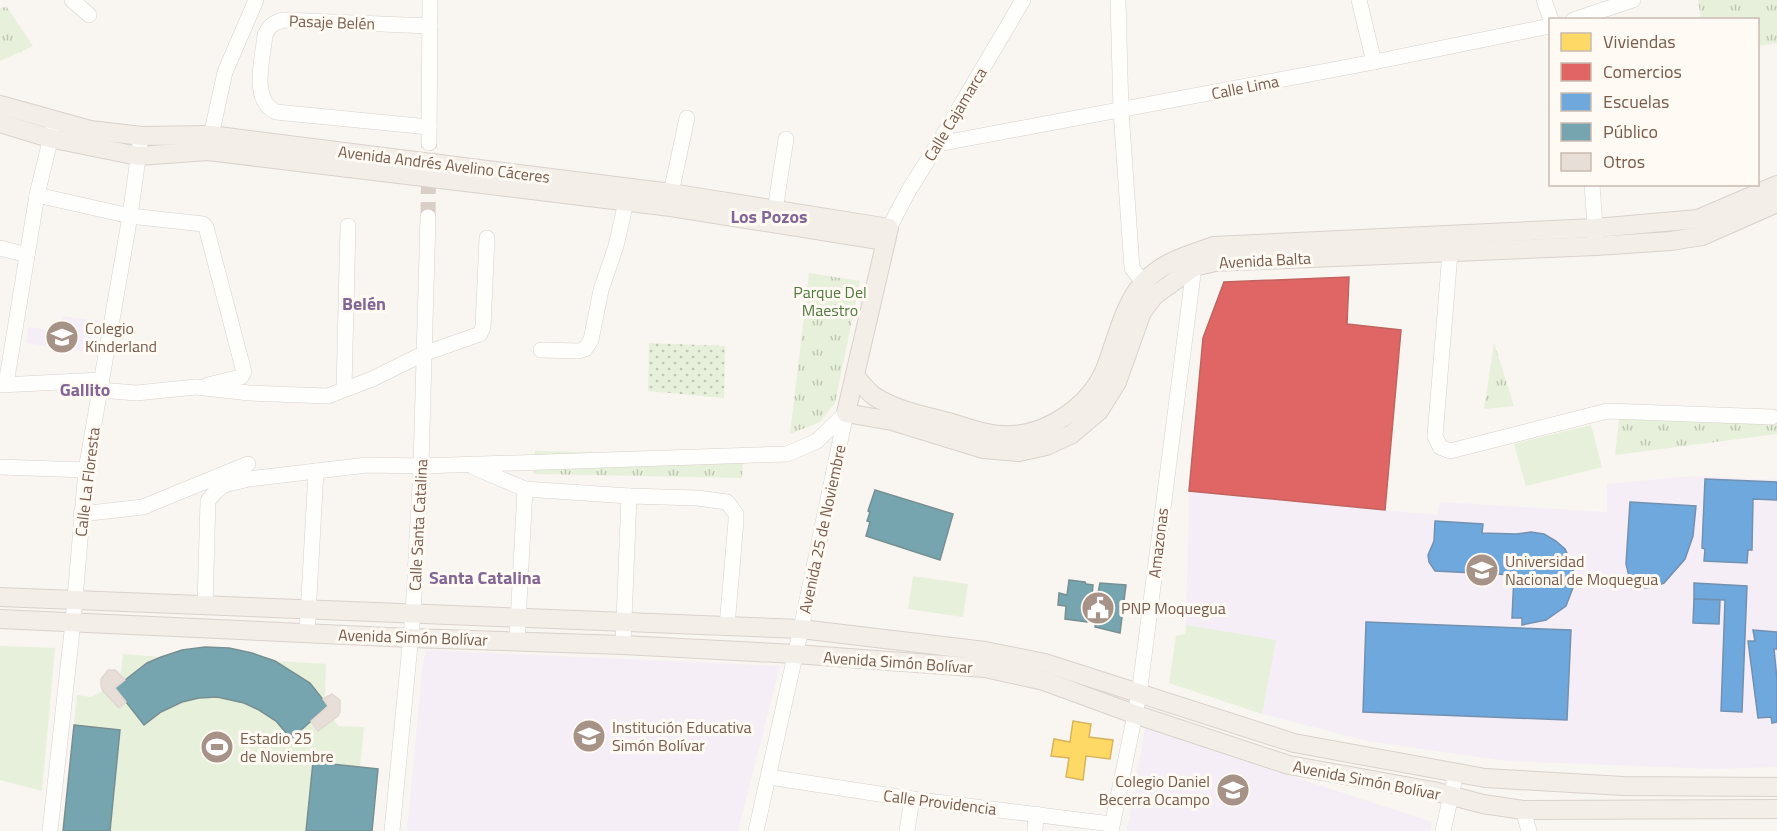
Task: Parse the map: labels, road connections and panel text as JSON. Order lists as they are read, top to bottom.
{
  "streets": {
    "main road": [
      "Avenida Andrés Avelino Cáceres",
      "Avenida Balta",
      "Avenida 25 de Noviembre",
      "Avenida Simón Bolívar"
    ],
    "street": [
      "Pasaje Belén",
      "Calle Lima",
      "Calle Cajamarca",
      "Calle La Floresta",
      "Calle Santa Catalina",
      "Amazonas",
      "Calle Providencia"
    ]
  },
  "crossings": [
    ["Calle Lima", "Calle Cajamarca"],
    ["Calle Cajamarca", "Avenida Andrés Avelino Cáceres"],
    ["Calle Cajamarca", "Avenida 25 de Noviembre"],
    ["Avenida Andrés Avelino Cáceres", "Calle La Floresta"],
    ["Avenida Andrés Avelino Cáceres", "Avenida 25 de Noviembre"],
    ["Avenida Balta", "Avenida 25 de Noviembre"],
    ["Avenida Balta", "Amazonas"],
    ["Calle La Floresta", "Avenida Simón Bolívar"],
    ["Calle Santa Catalina", "Avenida Simón Bolívar"],
    ["Avenida 25 de Noviembre", "Avenida Simón Bolívar"],
    ["Avenida 25 de Noviembre", "Calle Providencia"],
    ["Amazonas", "Avenida Simón Bolívar"],
    ["Amazonas", "Calle Providencia"]
  ],
  "districts": [
    "Los Pozos",
    "Belén",
    "Gallito",
    "Santa Catalina"
  ],
  "parks": ["Parque Del Maestro"],
  "places": {
    "school or university": [
      "Colegio Kinderland",
      "Universidad Nacional de Moquegua",
      "Institución Educativa Simón Bolívar",
      "Colegio Daniel Becerra Ocampo"
    ],
    "public building": ["PNP Moquegua"],
    "sports": ["Estadio 25 de Noviembre"]
  },
  "legend": [
    "Viviendas",
    "Comercios",
    "Escuelas",
    "Público",
    "Otros"
  ]
}
